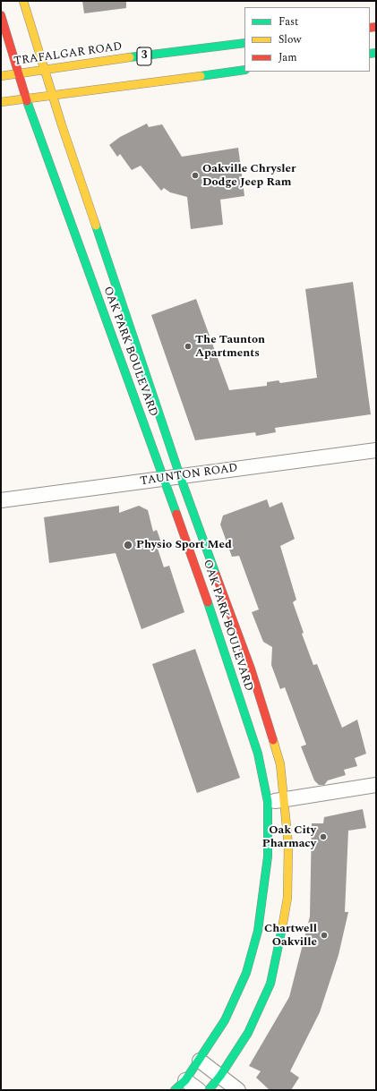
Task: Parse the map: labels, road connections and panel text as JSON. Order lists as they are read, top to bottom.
{
  "streets": {
    "street": [
      "TRAFALGAR ROAD",
      "3",
      "OAK PARK BOULEVARD",
      "TAUNTON ROAD"
    ]
  },
  "crossings": [
    ["TRAFALGAR ROAD", "OAK PARK BOULEVARD"],
    ["3", "OAK PARK BOULEVARD"],
    ["OAK PARK BOULEVARD", "TAUNTON ROAD"]
  ],
  "places": [
    "Oakville Chrysler Dodge Jeep Ram",
    "The Taunton Apartments",
    "Physio Sport Med",
    "Oak City Pharmacy",
    "Chartwell Oakville"
  ],
  "legend": ["Fast", "Slow", "Jam"]
}
